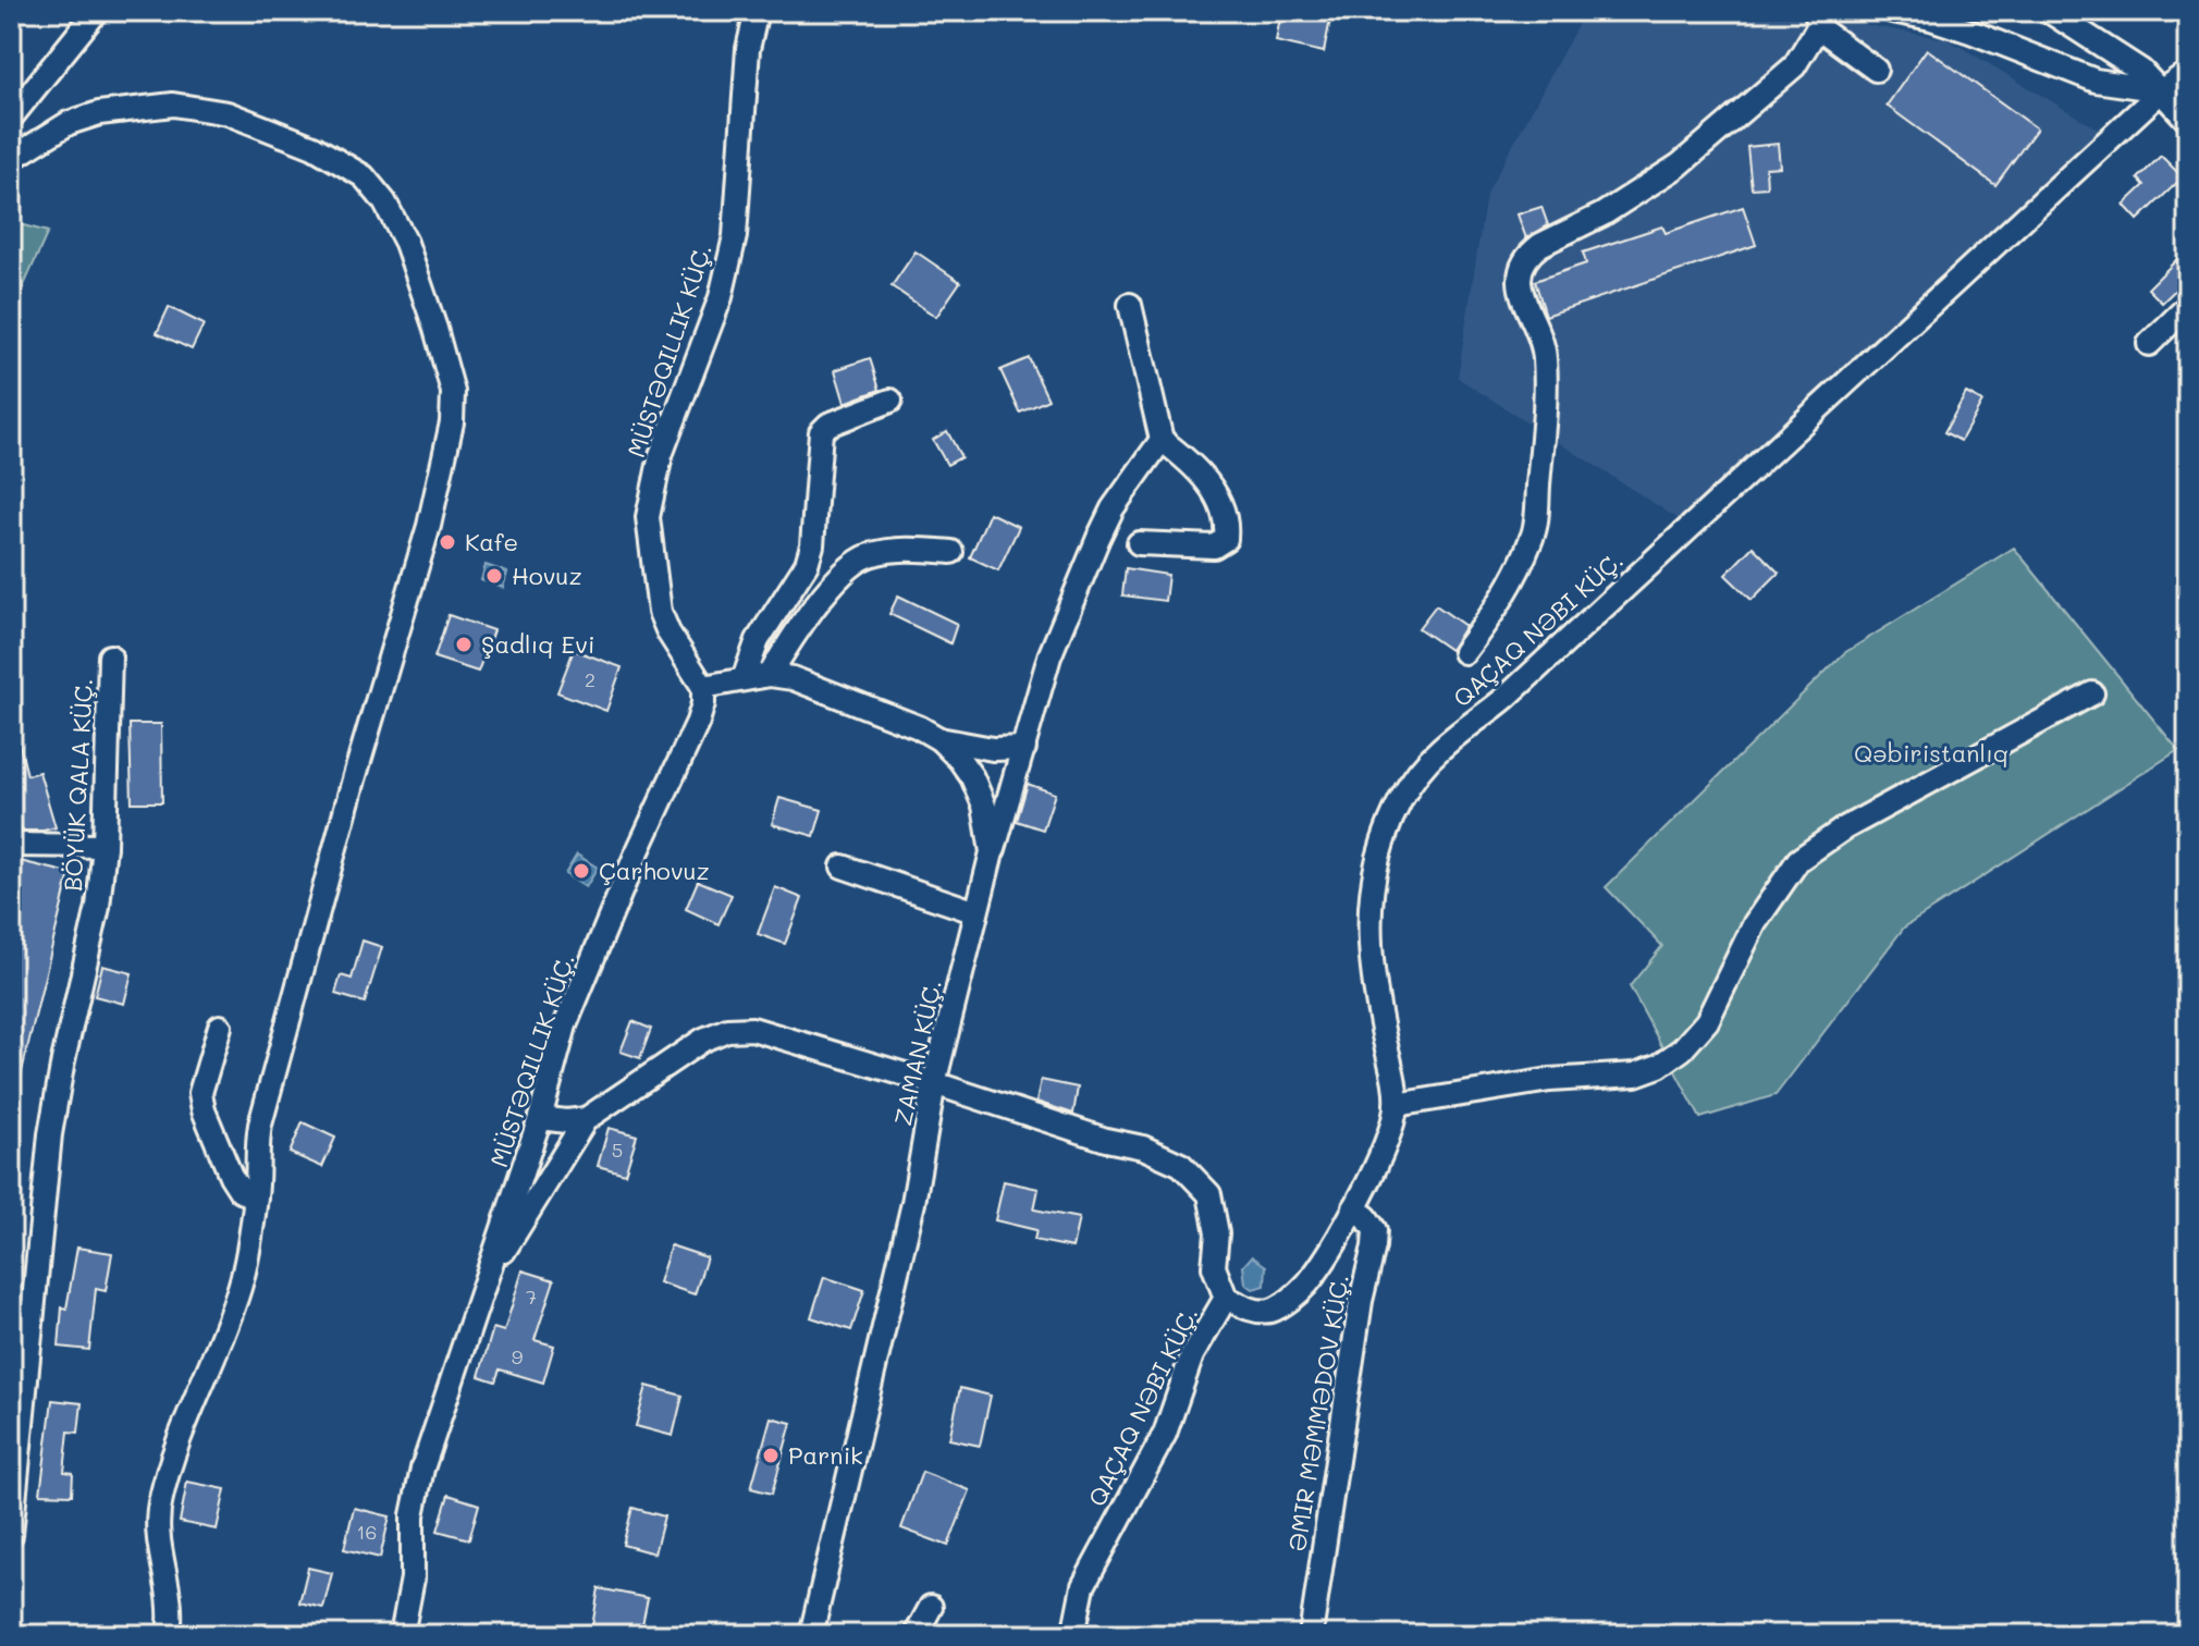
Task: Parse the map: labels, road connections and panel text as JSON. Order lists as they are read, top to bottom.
{
  "streets": {
    "street": [
      "MÜSTƏQILLIK KÜÇ.",
      "QAÇAQ NƏBI KÜÇ.",
      "BÖYÜK QALA KÜÇ.",
      "ZAMAN KÜÇ.",
      "ƏMIR MƏMMƏDOV KÜÇ."
    ]
  },
  "crossings": [
    ["MÜSTƏQILLIK KÜÇ.", "ZAMAN KÜÇ."],
    ["QAÇAQ NƏBI KÜÇ.", "ZAMAN KÜÇ."],
    ["QAÇAQ NƏBI KÜÇ.", "ƏMIR MƏMMƏDOV KÜÇ."]
  ],
  "parks": ["Qəbiristanlıq"],
  "places": [
    "Kafe",
    "Hovuz",
    "Şadlıq Evi",
    "Çarhovuz",
    "Parnik"
  ],
  "house_numbers": [
    "2",
    "5",
    "7",
    "9",
    "16"
  ]
}
